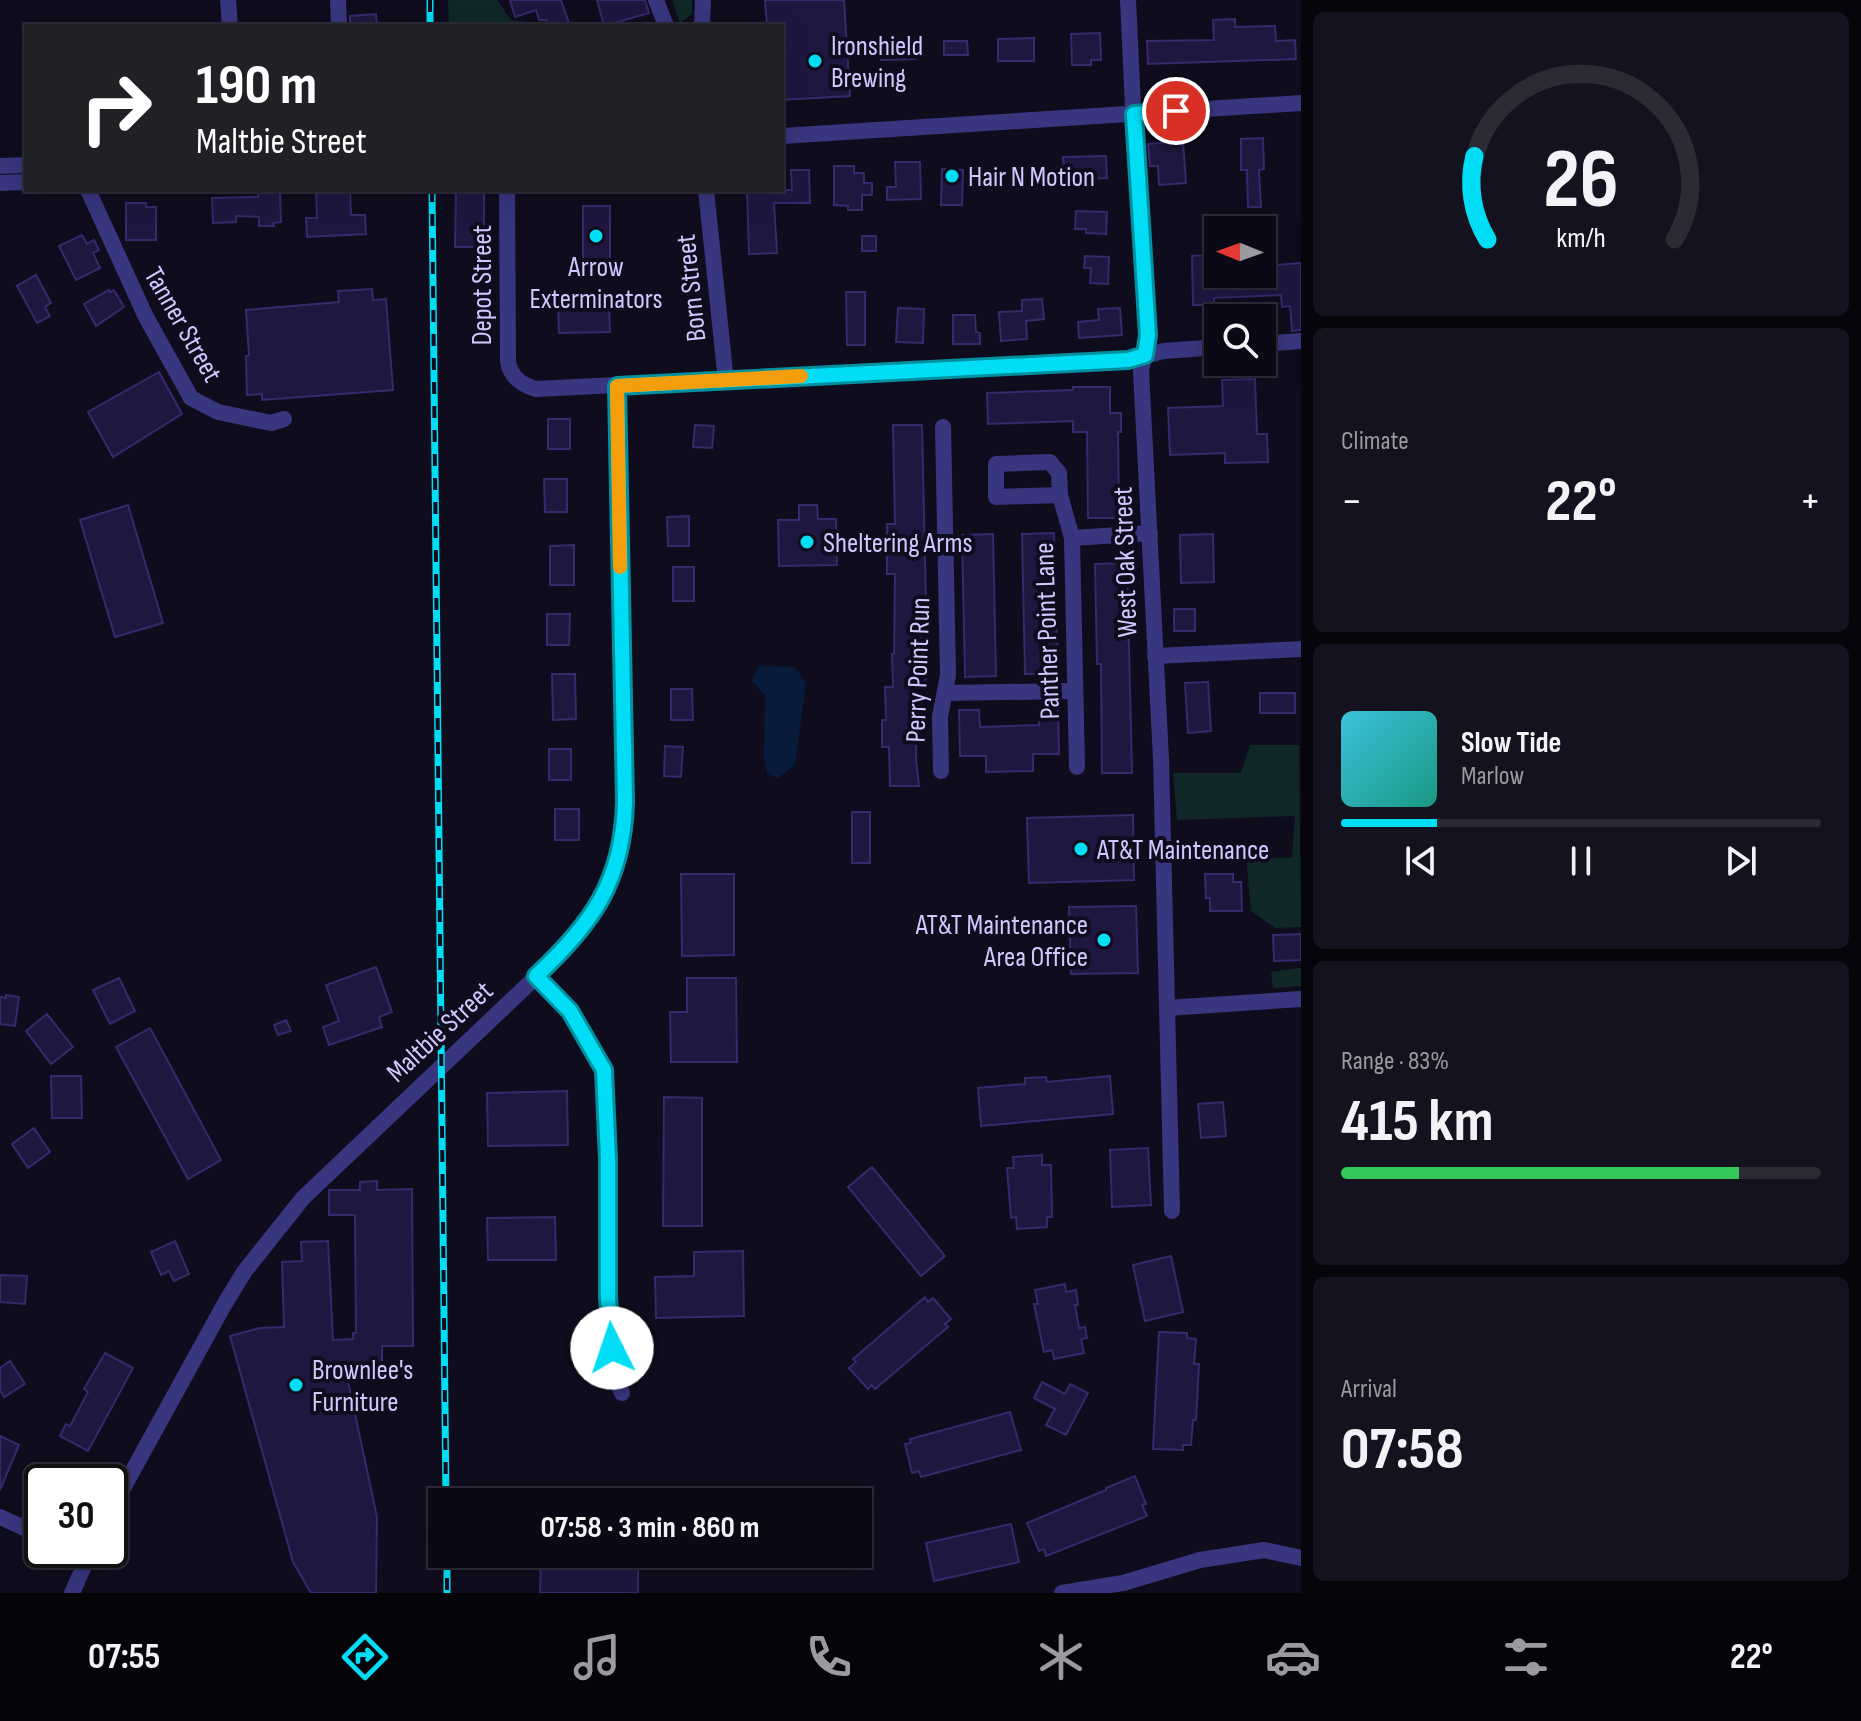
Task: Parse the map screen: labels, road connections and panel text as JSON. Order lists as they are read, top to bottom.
{
  "streets": {
    "street": [
      "Depot Street",
      "Born Street",
      "Tanner Street",
      "West Oak Street",
      "Panther Point Lane",
      "Perry Point Run",
      "Maltbie Street"
    ]
  },
  "crossings": [
    ["Depot Street", "Maltbie Street"]
  ],
  "places": [
    "Ironshield Brewing",
    "Hair N Motion",
    "Arrow Exterminators",
    "Sheltering Arms",
    "AT&T Maintenance",
    "AT&T Maintenance Area Office",
    "Brownlee's Furniture"
  ],
  "north": "left",
  "page": {
    "turn": ["190 m", "Maltbie Street"],
    "tile": [
      "Climate",
      ["Range · 83%", "415 km"],
      ["Arrival", "07:58"]
    ],
    "heat": ["−", "22°", "+"],
    "song": ["Slow Tide", "Marlow"],
    "limit": "30",
    "trip": "07:58 · 3 min · 860 m",
    "tabs": ["07:55", "22°"],
    "gauge": ["26", "km/h"]
  }
}
